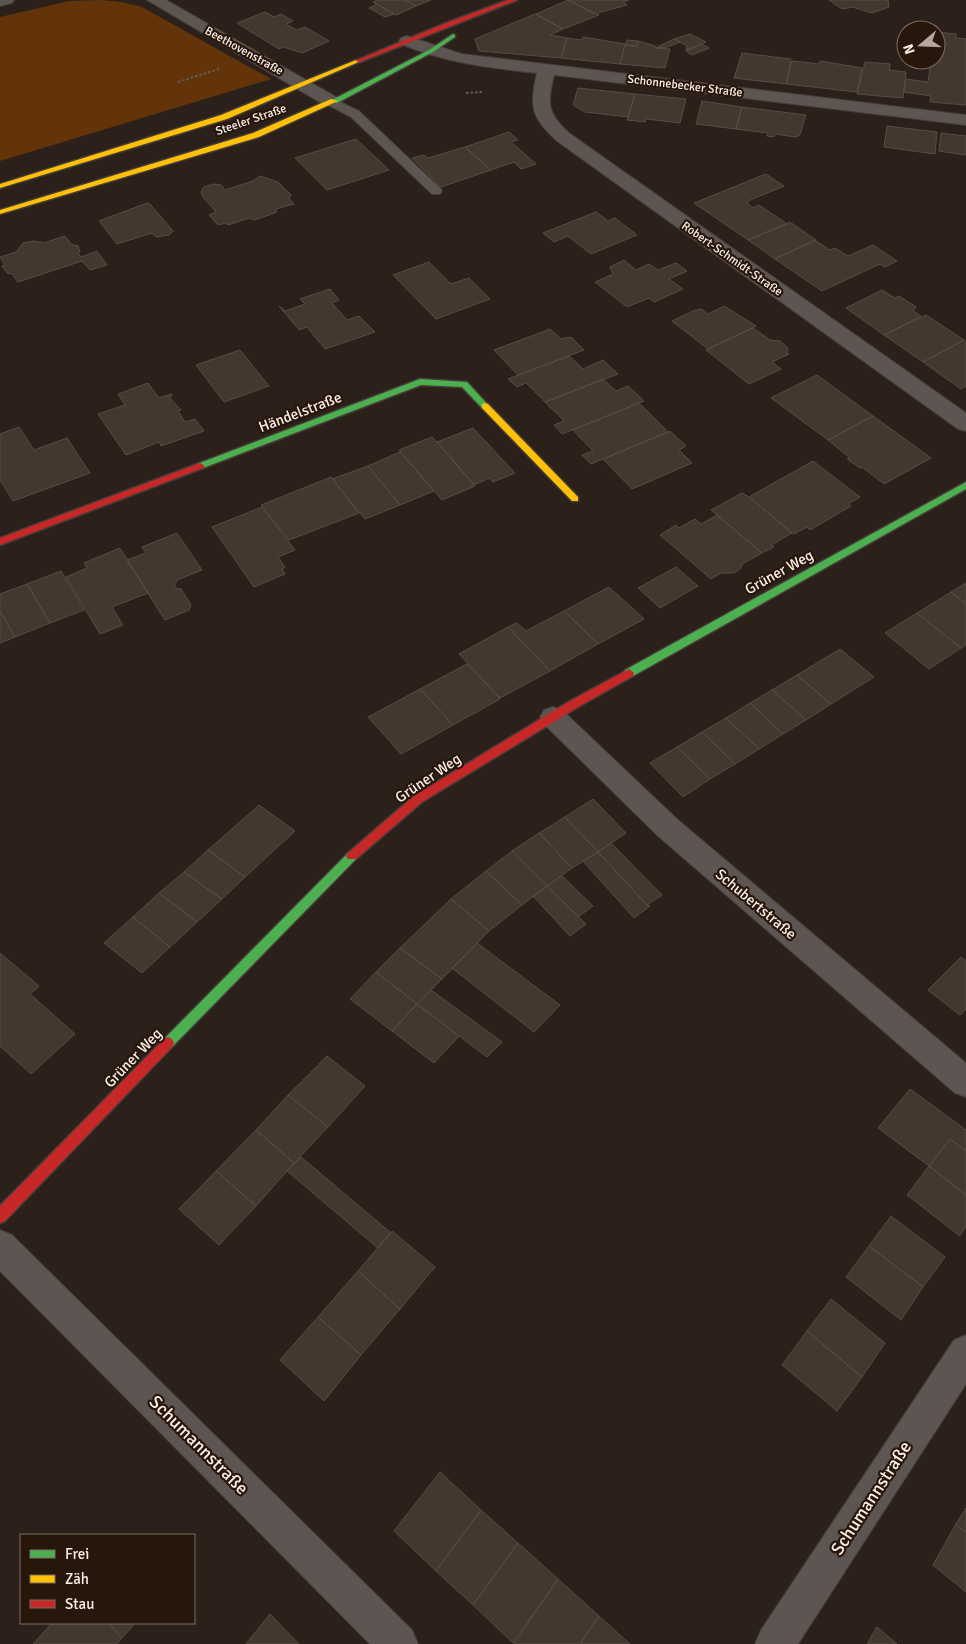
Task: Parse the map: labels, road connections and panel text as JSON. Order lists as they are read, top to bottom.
{
  "streets": {
    "street": [
      "Beethovenstraße",
      "Schonnebecker Straße",
      "Steeler Straße",
      "Robert-Schmidt-Straße",
      "Händelstraße",
      "Grüner Weg",
      "Schubertstraße",
      "Schumannstraße"
    ]
  },
  "crossings": [
    ["Beethovenstraße", "Steeler Straße"],
    ["Schonnebecker Straße", "Steeler Straße"],
    ["Schonnebecker Straße", "Robert-Schmidt-Straße"],
    ["Grüner Weg", "Schubertstraße"]
  ],
  "legend": ["Frei", "Zäh", "Stau"],
  "north": "left"
}
